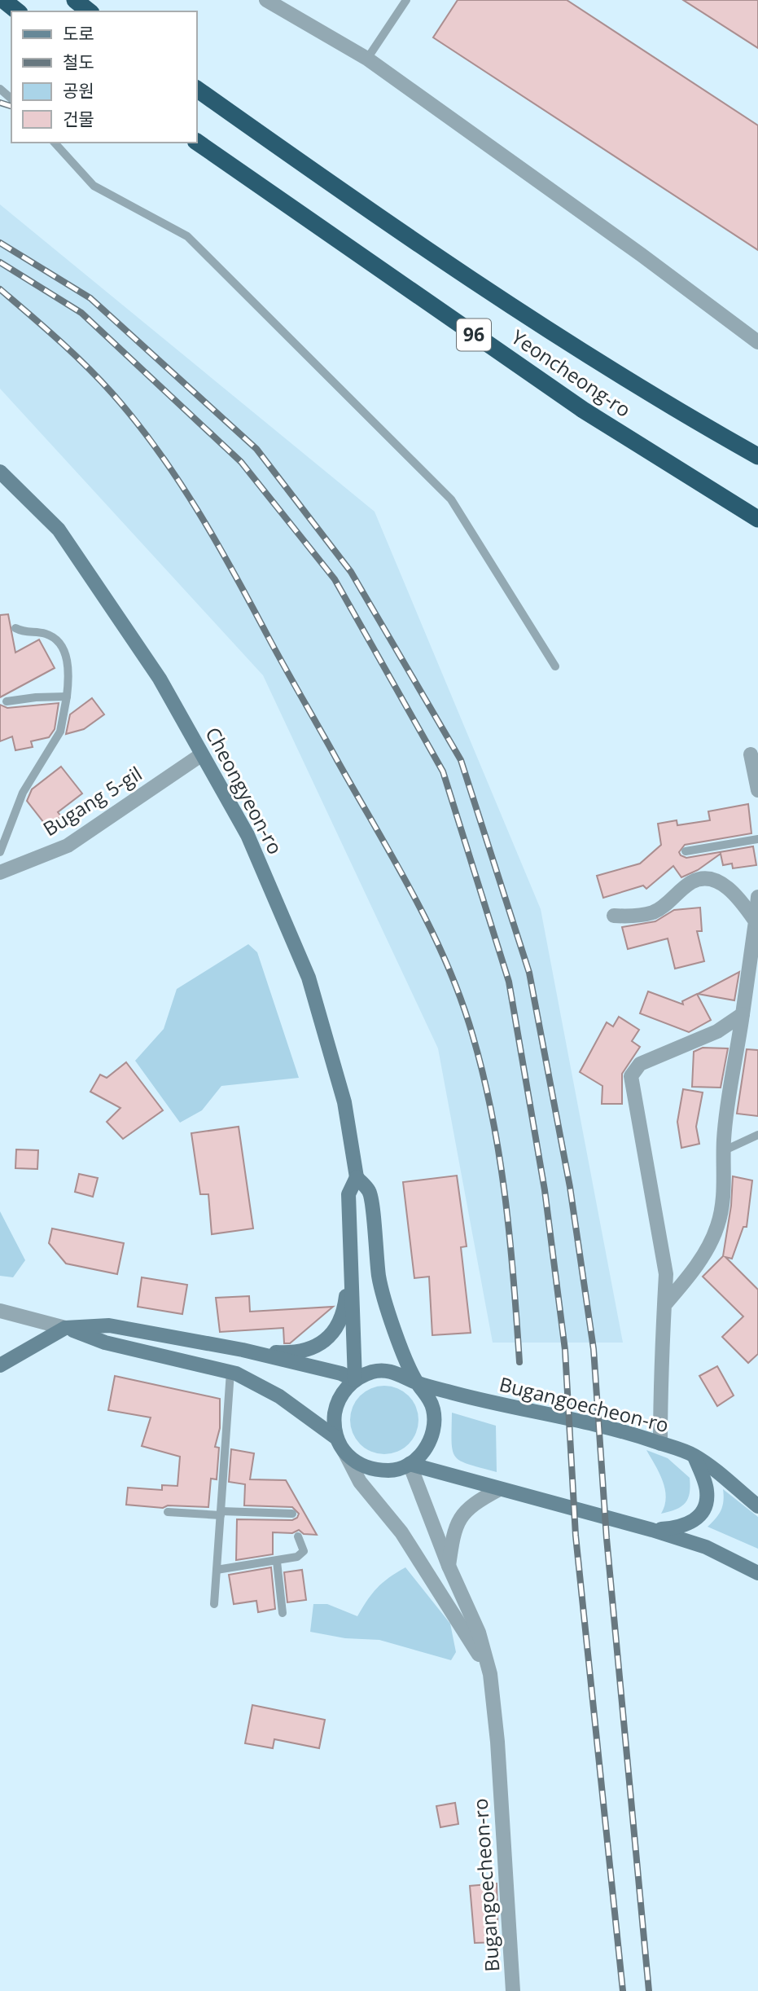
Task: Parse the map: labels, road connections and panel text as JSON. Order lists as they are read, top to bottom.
{
  "streets": {
    "highway": ["96", "Yeoncheong-ro"],
    "main road": ["Cheongyeon-ro", "Bugangoecheon-ro"],
    "street": ["Bugang 5-gil"]
  },
  "crossings": [
    ["Cheongyeon-ro", "Bugang 5-gil"]
  ],
  "legend": [
    "도로",
    "철도",
    "공원",
    "건물"
  ]
}
